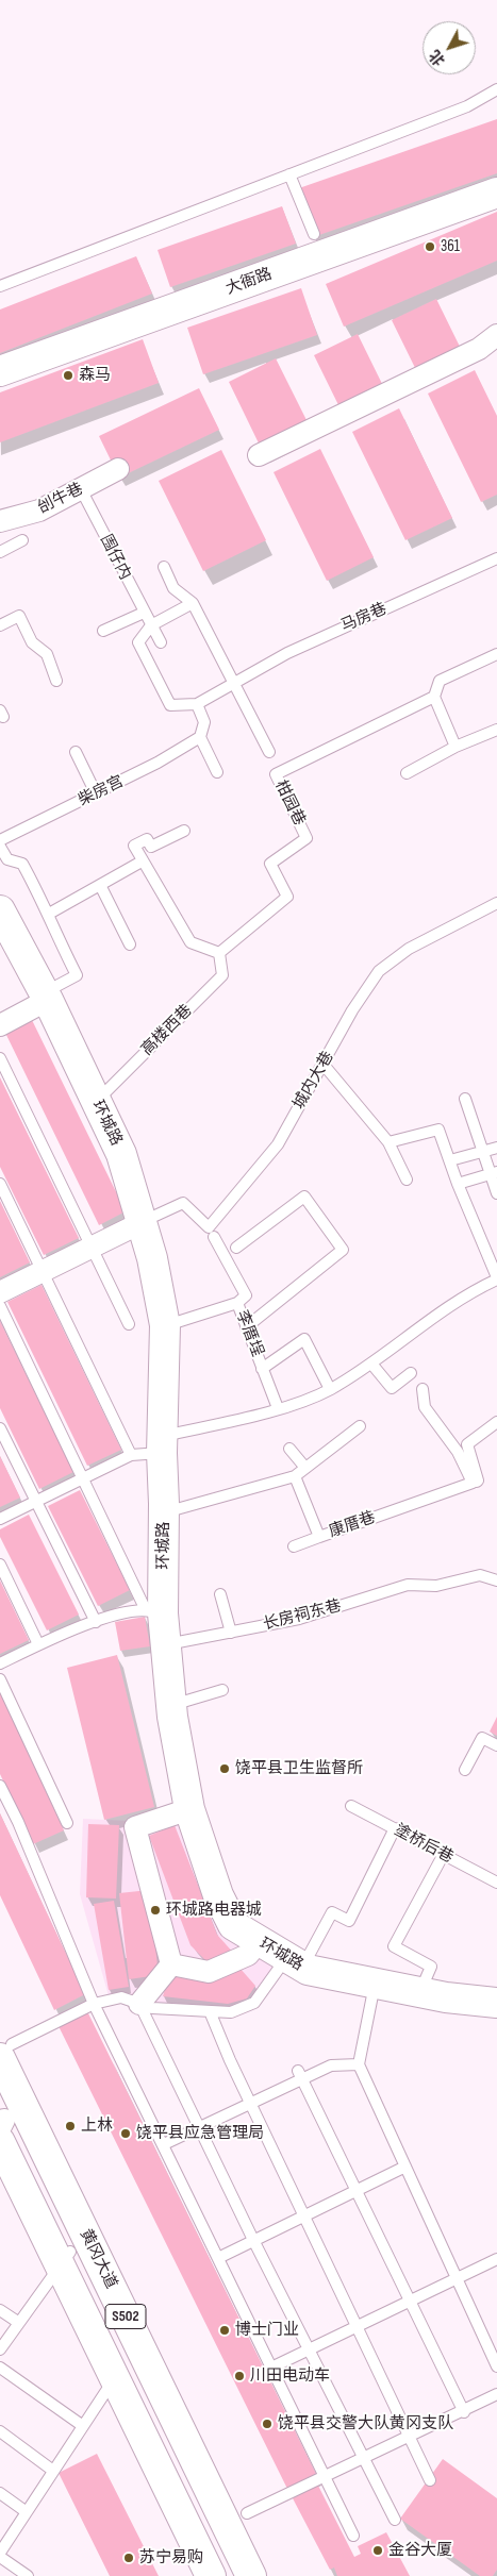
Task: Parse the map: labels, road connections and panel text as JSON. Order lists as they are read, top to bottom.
{
  "streets": {
    "main road": [
      "大衙路",
      "环城路",
      "黄冈大道",
      "S502"
    ],
    "street": ["刣牛巷"],
    "lane": [
      "围仔内",
      "马房巷",
      "柴房宫",
      "柑园巷",
      "高楼西巷",
      "城内大巷",
      "李厝埕",
      "康厝巷",
      "长房祠东巷",
      "塗桥后巷"
    ]
  },
  "crossings": [
    ["刣牛巷", "围仔内"],
    ["柑园巷", "高楼西巷"],
    ["高楼西巷", "环城路"],
    ["城内大巷", "环城路"],
    ["环城路", "长房祠东巷"]
  ],
  "places": [
    "361",
    "森马",
    "饶平县卫生监督所",
    "环城路电器城",
    "上林",
    "饶平县应急管理局",
    "博士门业",
    "川田电动车",
    "饶平县交警大队黄冈支队",
    "金谷大厦",
    "苏宁易购"
  ],
  "north": "bottom left"
}
